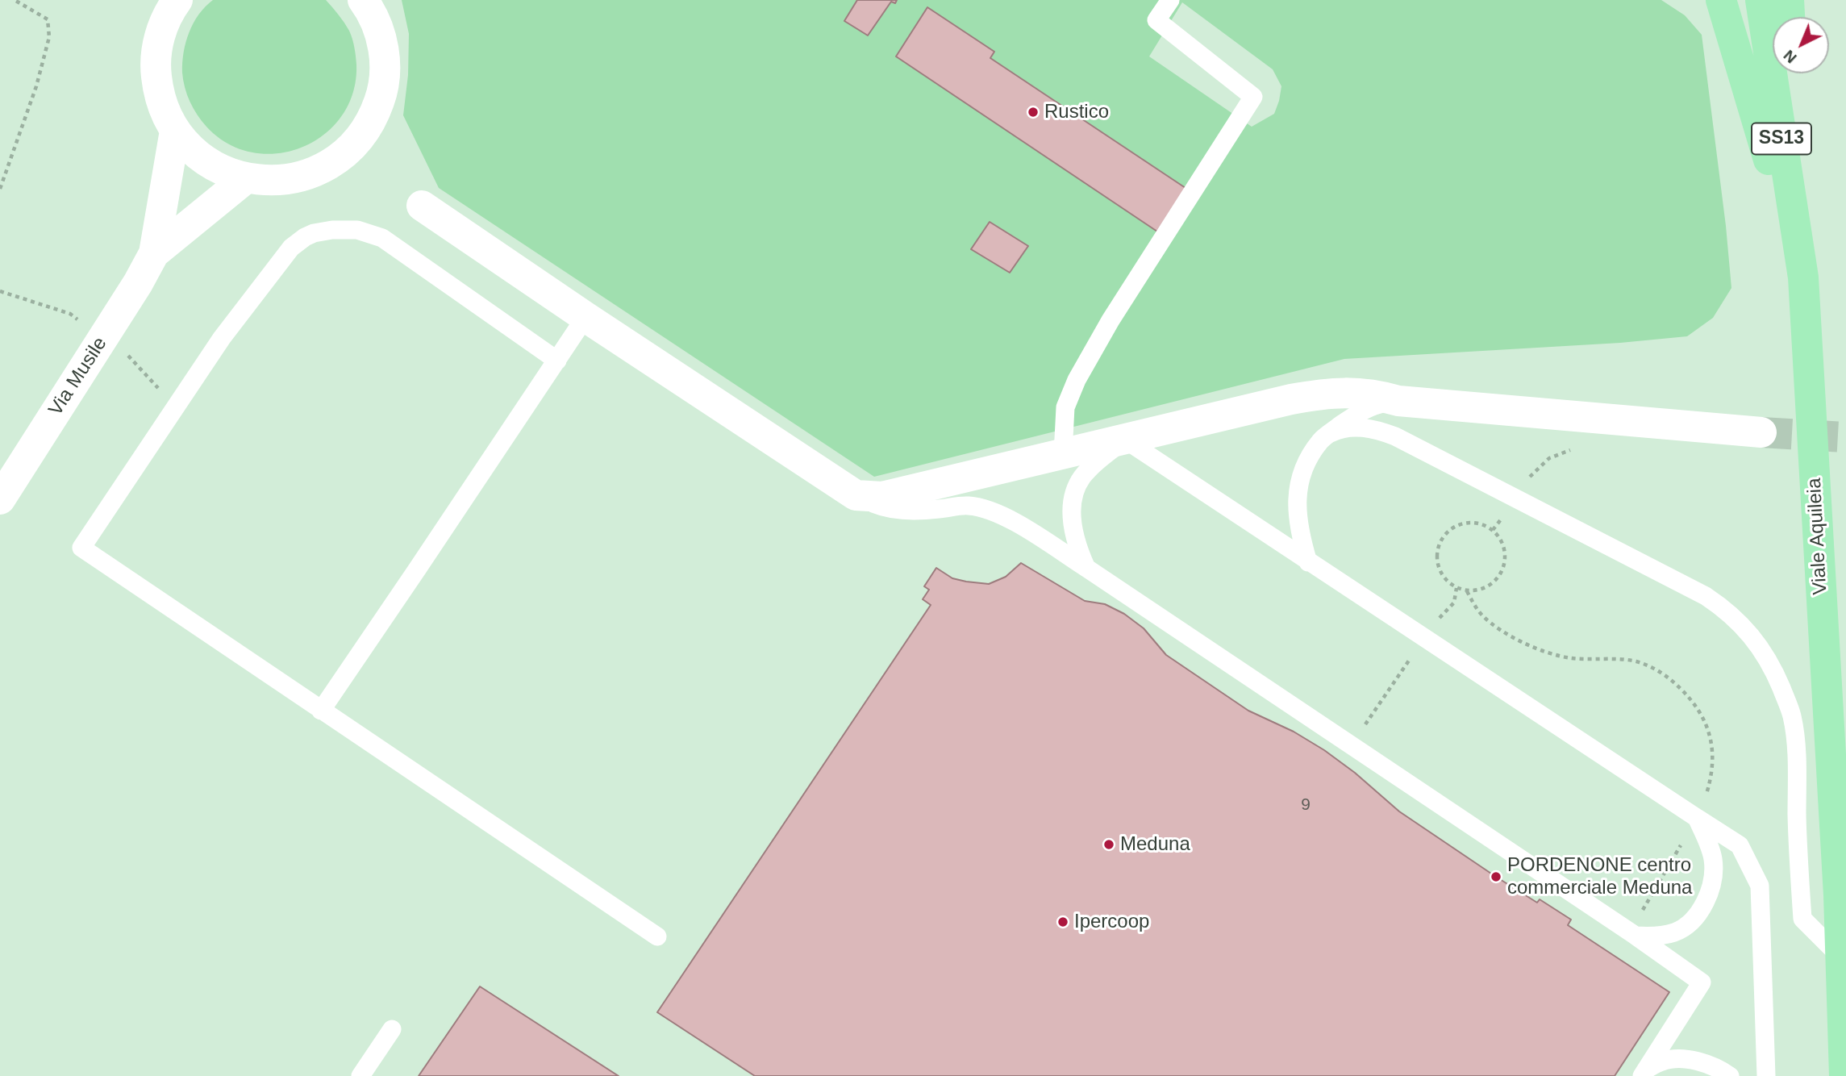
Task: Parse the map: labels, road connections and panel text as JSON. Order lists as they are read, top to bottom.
{
  "streets": {
    "main road": ["SS13", "Viale Aquileia"],
    "street": ["Via Musile"]
  },
  "places": [
    "Rustico",
    "Meduna",
    "PORDENONE centro commerciale Meduna",
    "Ipercoop"
  ],
  "house_numbers": ["9"],
  "north": "bottom left"
}
